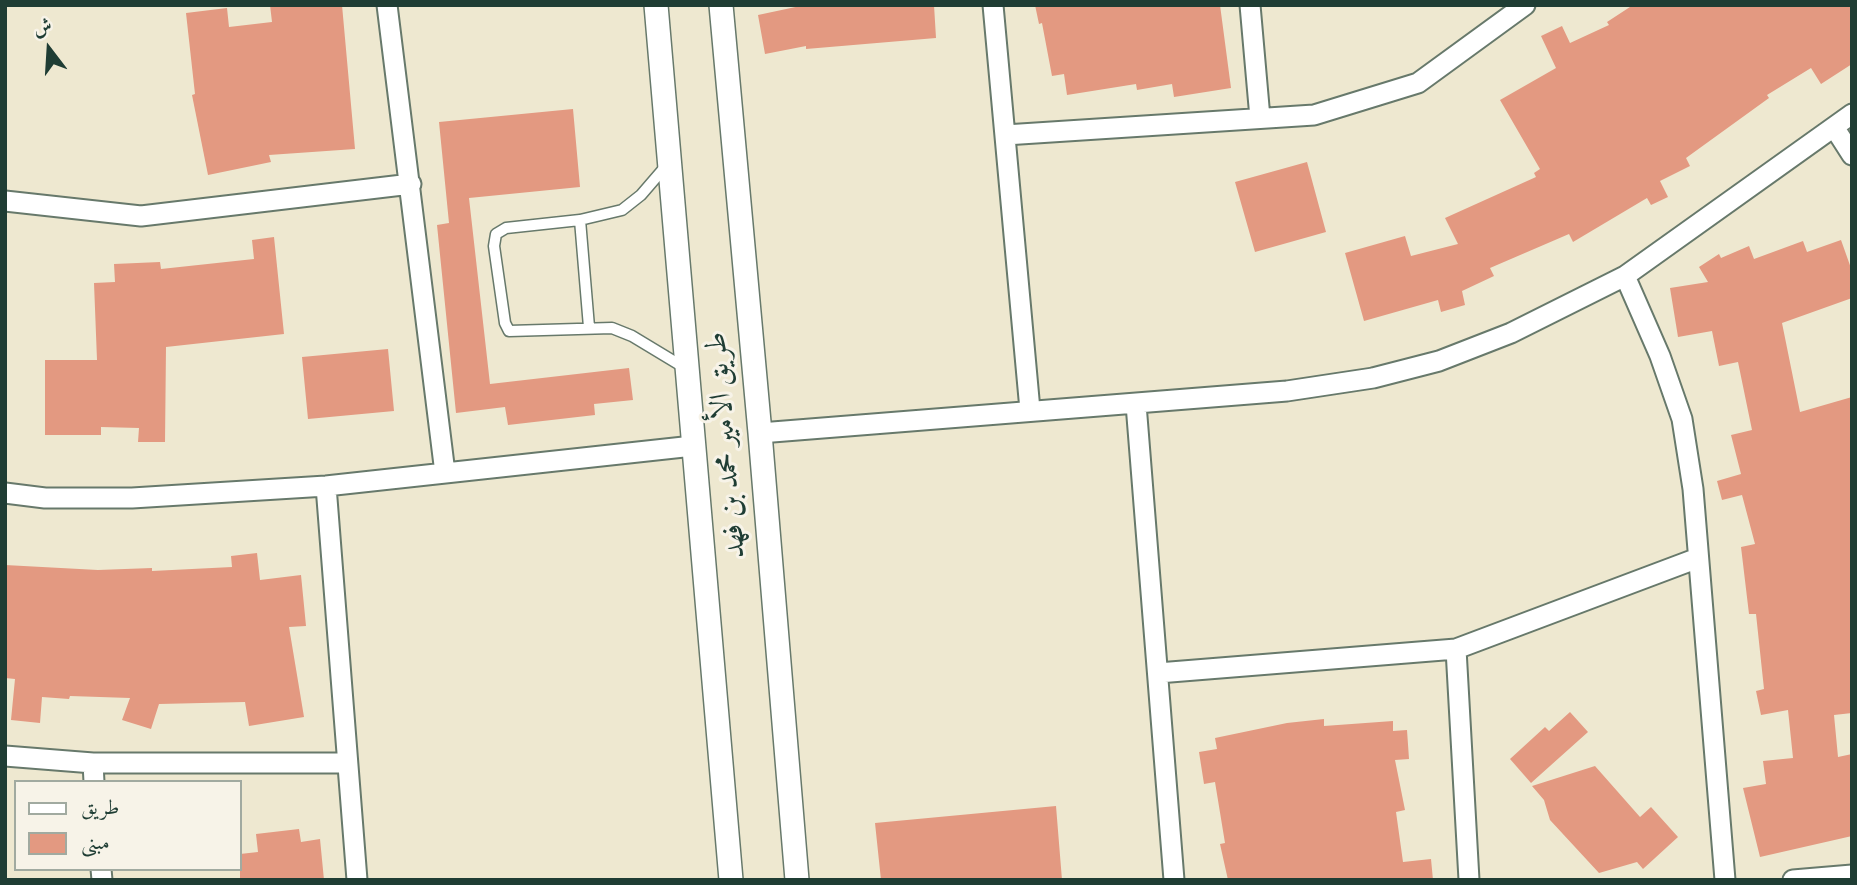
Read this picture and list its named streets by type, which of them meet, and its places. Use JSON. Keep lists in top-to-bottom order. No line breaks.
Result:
{"streets":{"street":["طريق الأمير محمد بن فهد"]},"legend":["طريق","مبنى"],"north":"top"}
